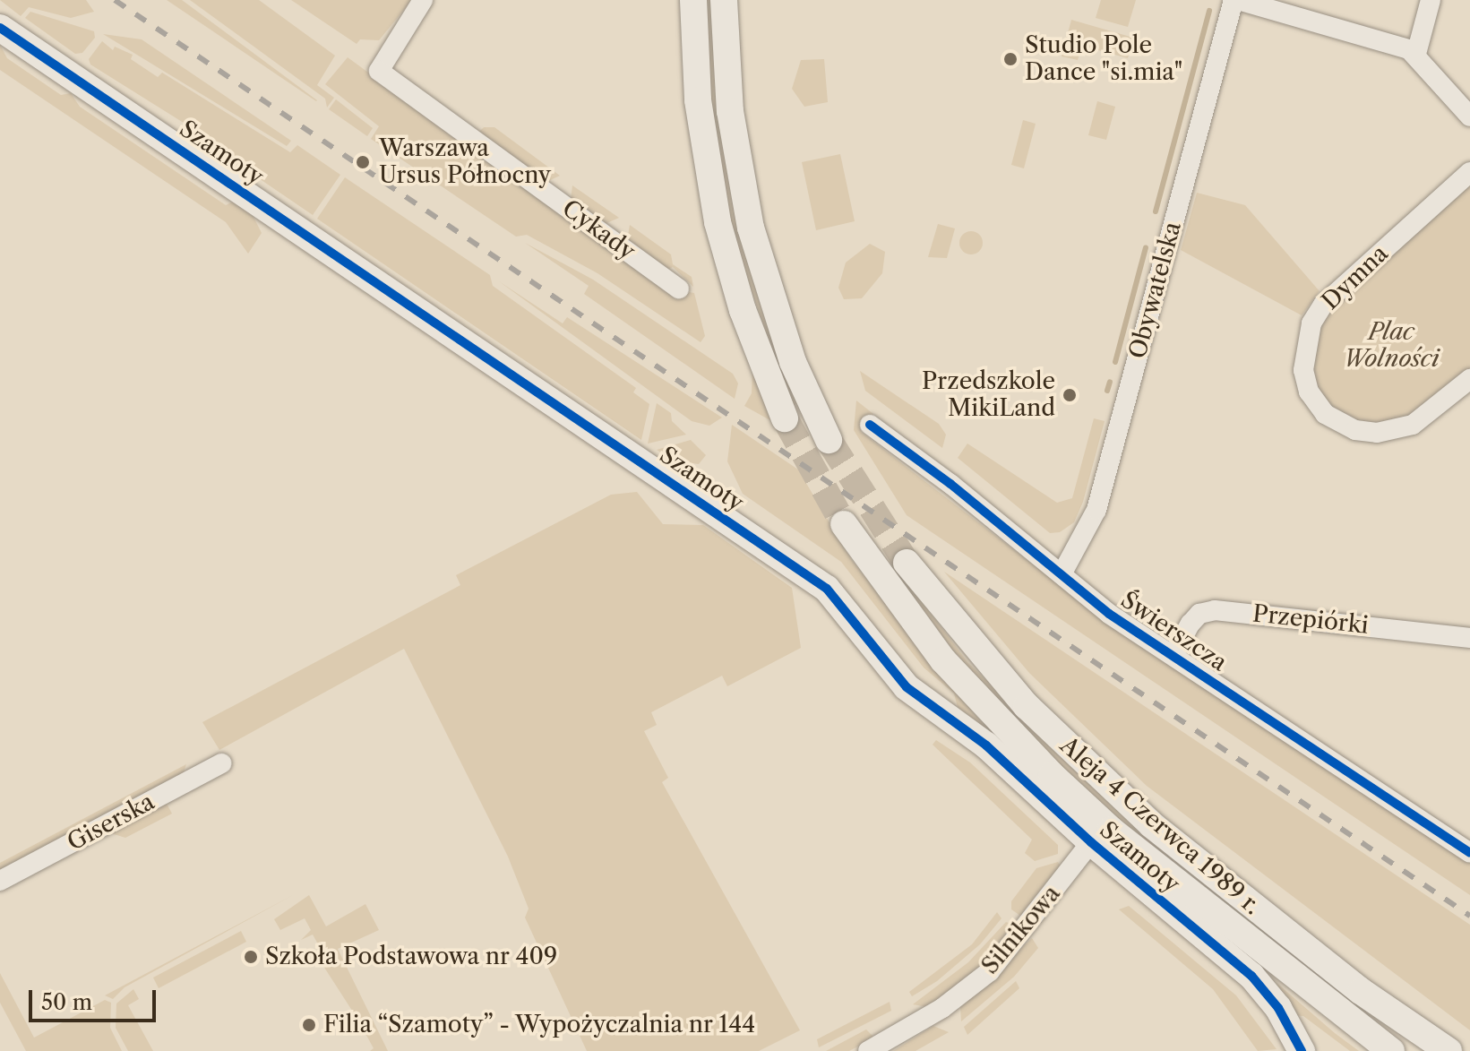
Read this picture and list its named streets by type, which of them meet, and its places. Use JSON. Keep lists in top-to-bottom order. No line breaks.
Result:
{"streets":{"main road":["Szamoty","Aleja 4 Czerwca 1989 r."],"street":["Cykady","Dymna","Obywatelska","Przepiórki","Świerszcza","Giserska","Silnikowa"]},"crossings":[["Szamoty","Silnikowa"],["Obywatelska","Świerszcza"],["Przepiórki","Świerszcza"]],"parks":["Plac Wolności"],"places":["Studio Pole Dance \"si.mia\"","Warszawa Ursus Północny","Przedszkole MikiLand","Szkoła Podstawowa nr 409","Filia “Szamoty” - Wypożyczalnia nr 144"],"scale_bar":"50 m"}
